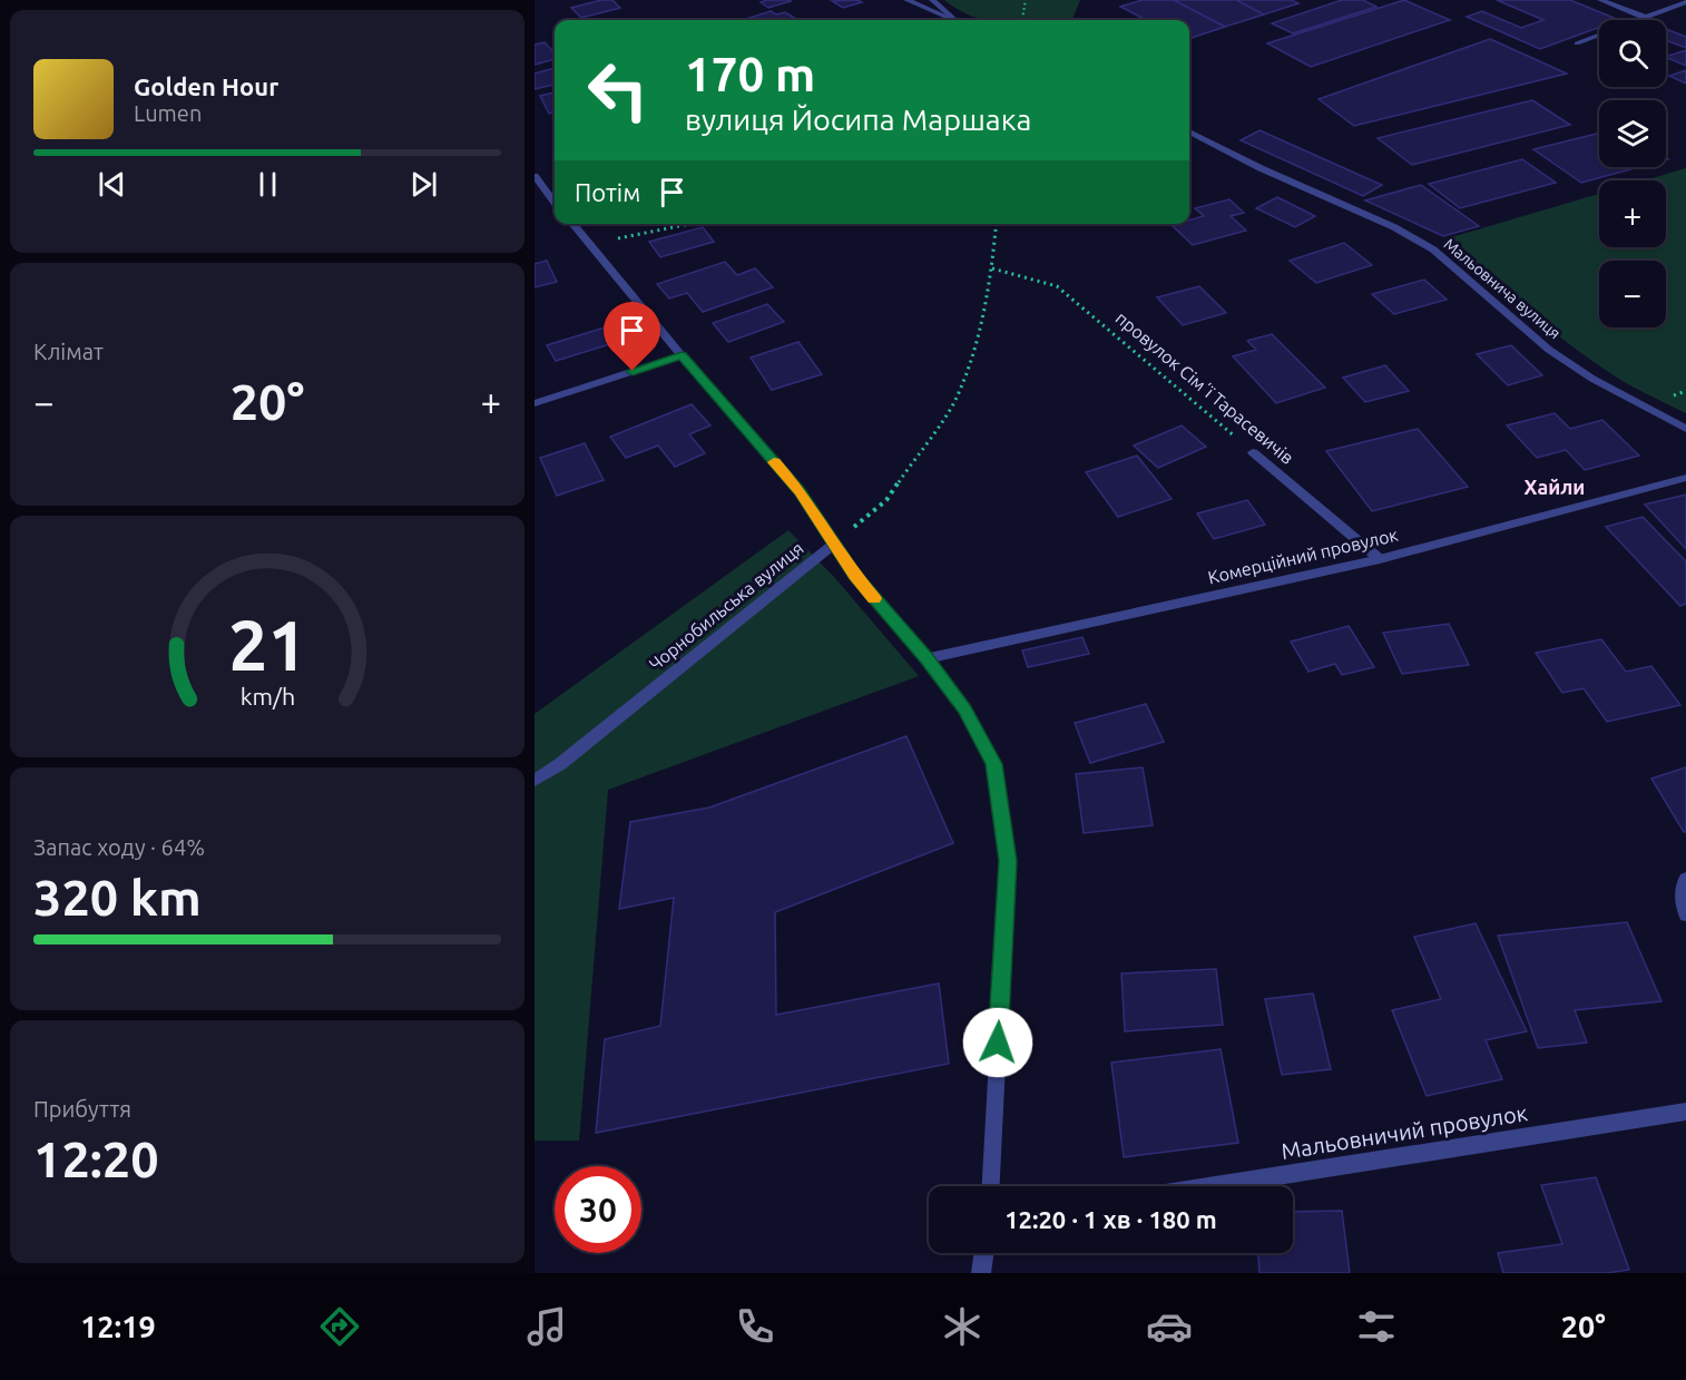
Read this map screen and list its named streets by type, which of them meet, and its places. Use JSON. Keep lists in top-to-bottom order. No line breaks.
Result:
{"streets":{"street":["Мальовнича вулиця","провулок Сімʼї Тарасевичів","Комерційний провулок","Чорнобильська вулиця","Мальовничий провулок"]},"crossings":[["провулок Сімʼї Тарасевичів","Комерційний провулок"]],"districts":["Хайли"],"page":{"map_buttons":["+","−"],"turn":["170 m","вулиця Йосипа Маршака"],"song":["Golden Hour","Lumen"],"then":"Потім","tile":["Клімат",["Запас ходу · 64%","320 km"],["Прибуття","12:20"]],"heat":["−","20°","+"],"limit":"30","trip":"12:20 · 1 хв · 180 m","tabs":["12:19","20°"],"gauge":["21","km/h"]}}
